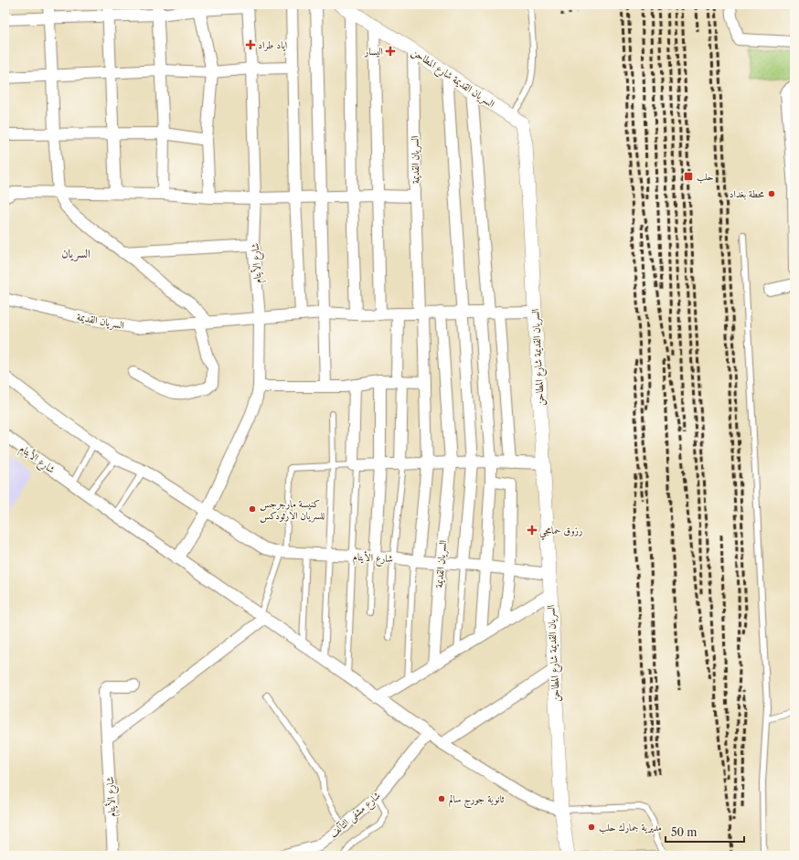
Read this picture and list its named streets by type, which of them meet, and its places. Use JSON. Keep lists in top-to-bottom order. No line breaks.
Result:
{"streets":{"street":["السريان القديمة شارع المطاحن","السريان القديمة","شارع الأيتام","شارع مشفى التآلف"]},"crossings":[["السريان القديمة شارع المطاحن","السريان القديمة"],["السريان القديمة شارع المطاحن","شارع الأيتام"],["السريان القديمة","شارع الأيتام"],["شارع الأيتام","شارع مشفى التآلف"]],"districts":["السريان"],"places":{"health":["اياد طراد","اليسار","رزوق حمامجي"],"transit":["حلب"],"other":["محطة بغداد","كنيسة مارجرجس للسريان الارثودكس","ثانوية جورج سالم","مديرية جمارك حلب"]},"scale_bar":"50 m"}
